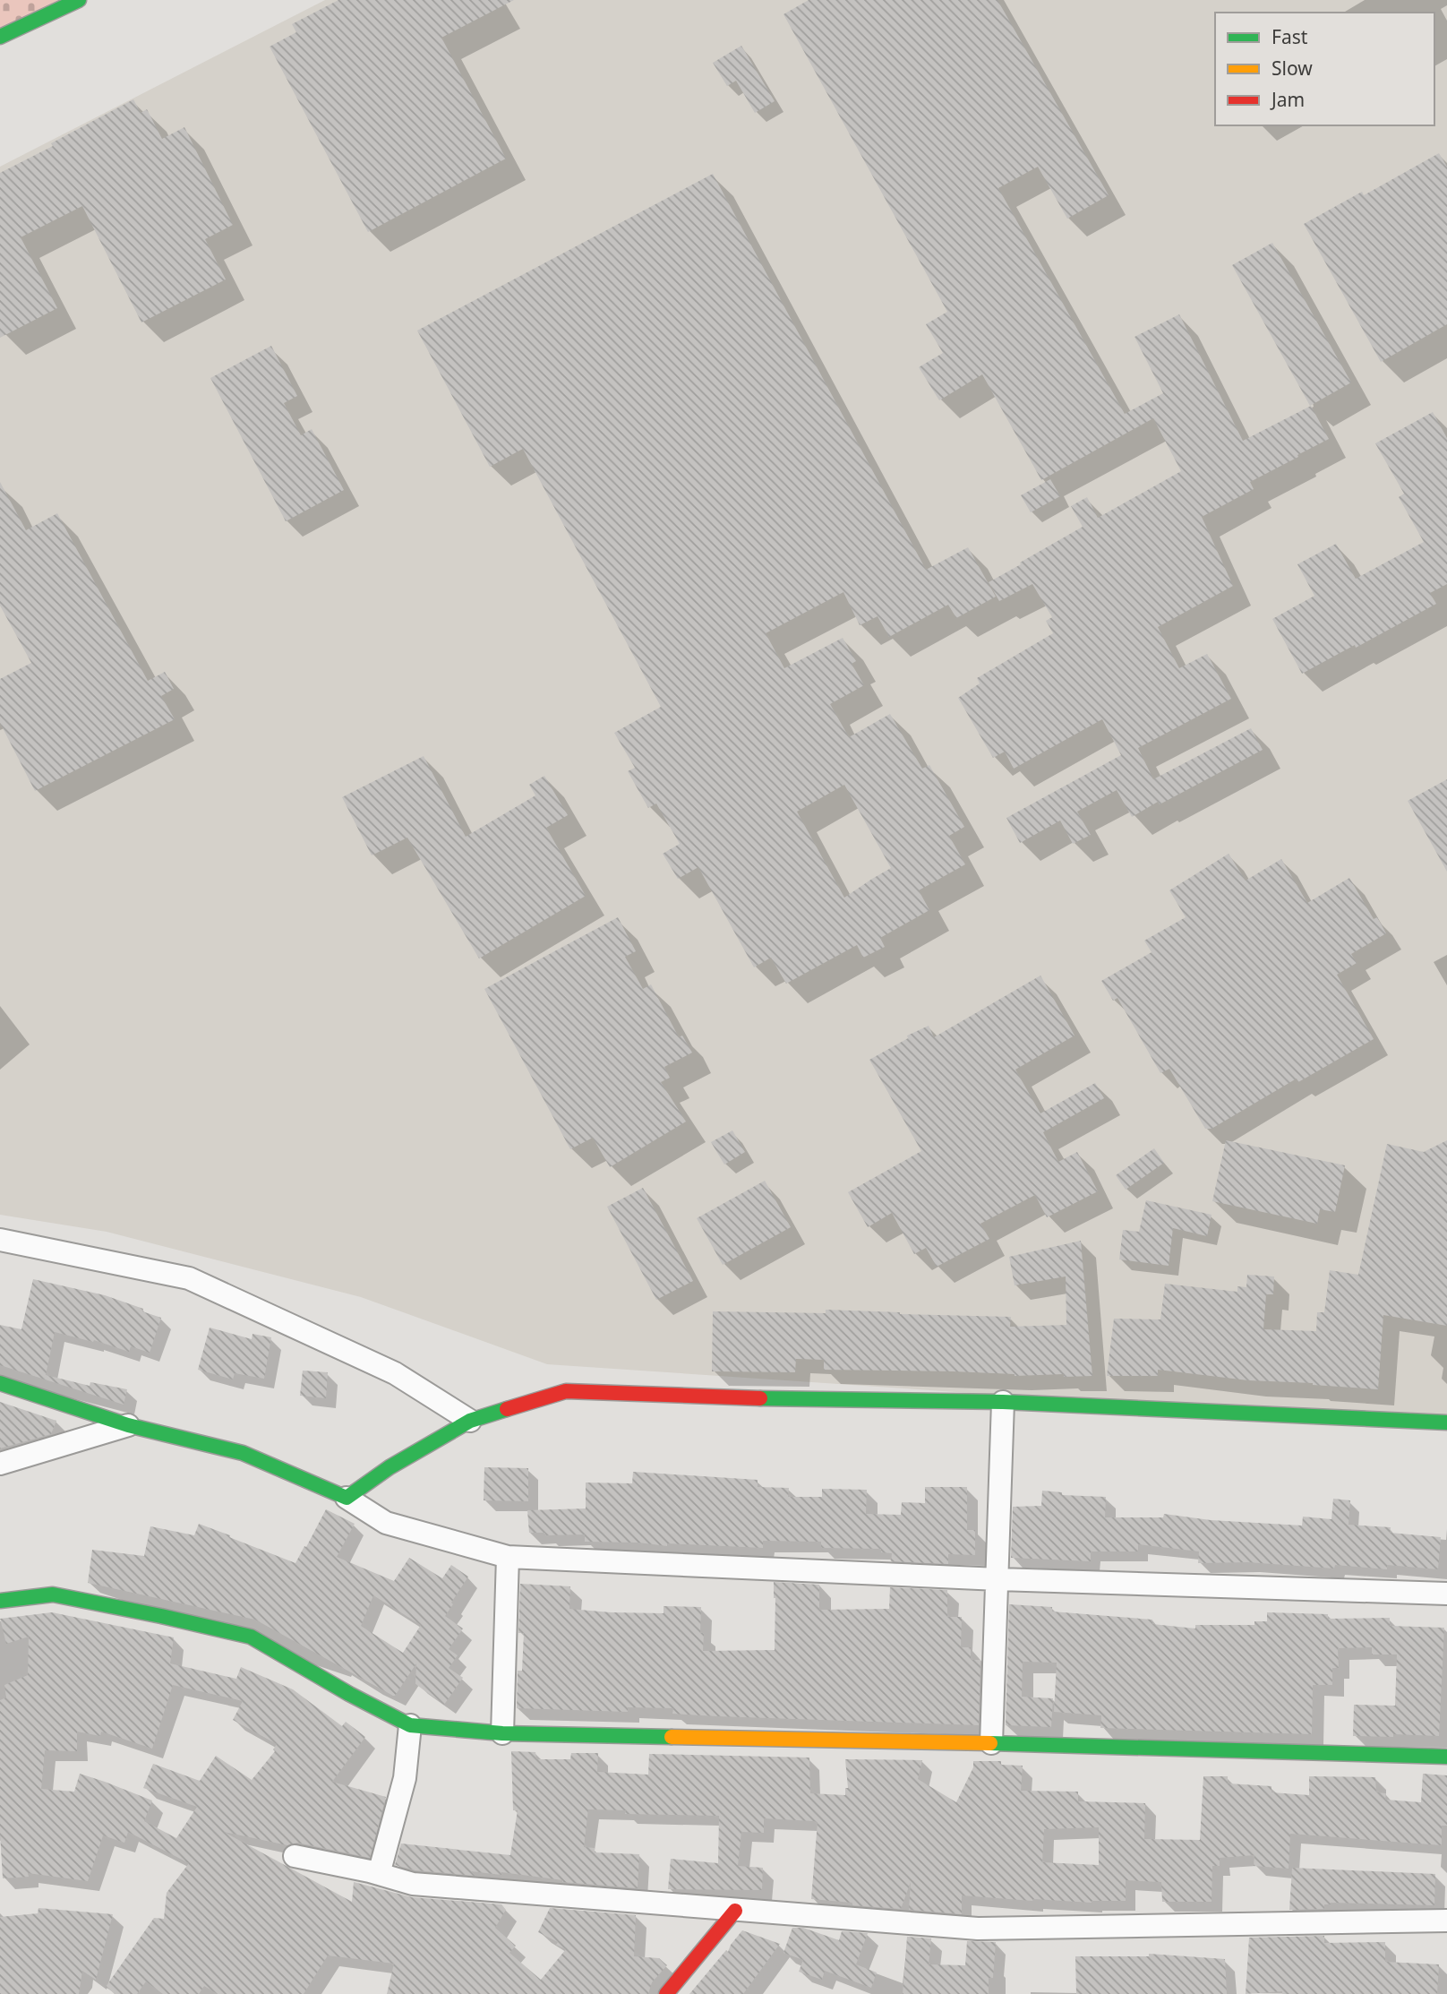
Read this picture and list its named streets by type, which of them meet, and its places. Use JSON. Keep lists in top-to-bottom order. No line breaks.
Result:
{"legend":["Fast","Slow","Jam"]}
